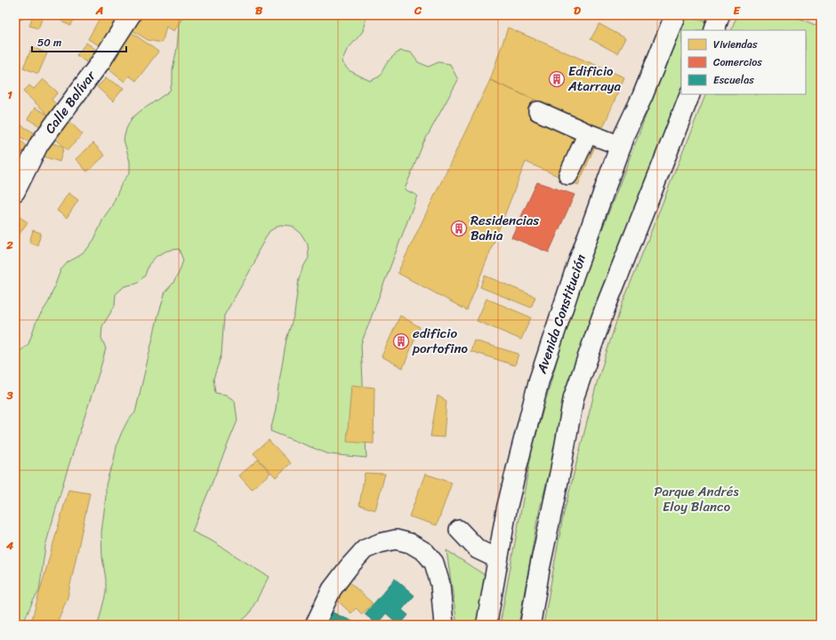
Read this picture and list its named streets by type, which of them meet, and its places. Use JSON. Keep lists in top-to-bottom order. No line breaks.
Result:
{"streets":{"main road":["Avenida Constitución"],"street":["Calle Bolívar"]},"parks":["Parque Andrés Eloy Blanco"],"places":{"building":["Edificio Atarraya","Residencias Bahia","edificio portofino"]},"legend":["Viviendas","Comercios","Escuelas"],"scale_bar":"50 m","grid":{"columns":["A","B","C","D","E"],"rows":["1","2","3","4"]}}
